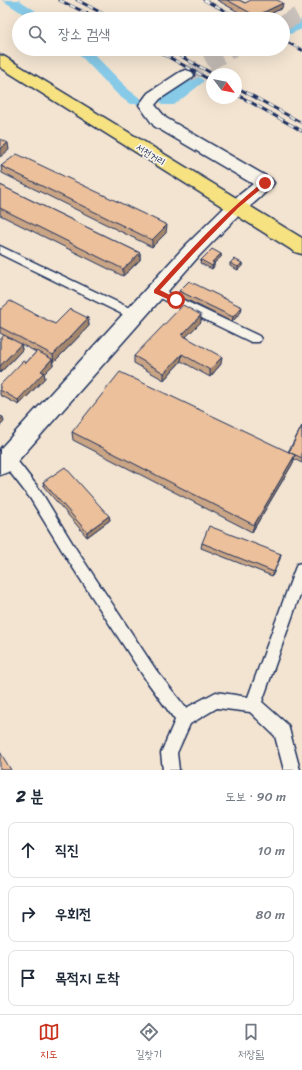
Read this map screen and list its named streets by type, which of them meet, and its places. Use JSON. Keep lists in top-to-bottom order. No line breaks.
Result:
{"streets":{"main road":["서천거리"]},"north":"bottom right","page":{"search":"장소 검색","heading":["2 분","도보 · 90 m"],"list":[["직진","10 m"],["우회전","80 m"],"목적지 도착"],"nav":["지도","길찾기","저장됨"]}}
